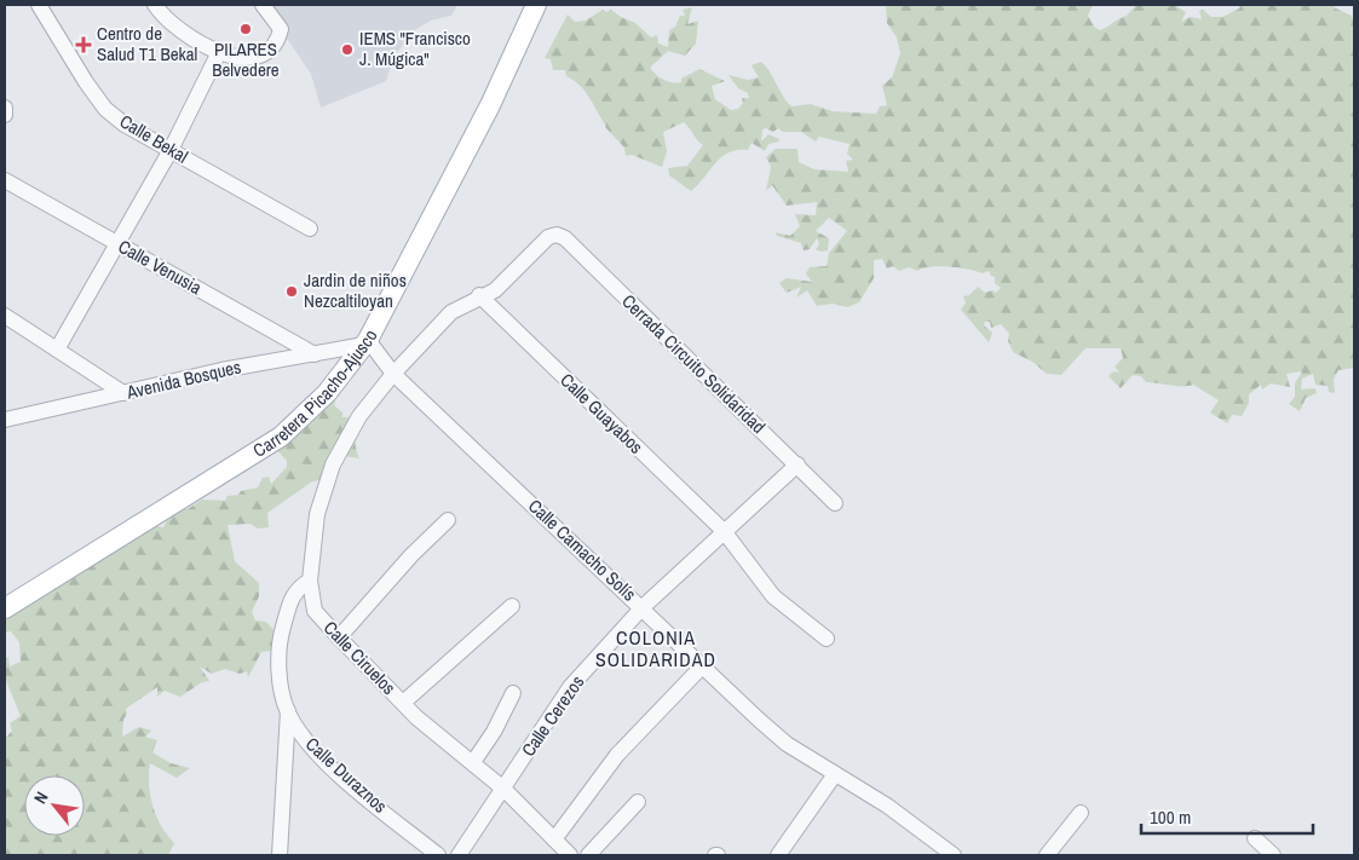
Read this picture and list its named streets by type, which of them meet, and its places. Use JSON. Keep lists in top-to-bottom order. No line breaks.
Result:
{"streets":{"main road":["Carretera Picacho-Ajusco"],"street":["Calle Bekal","Calle Venusia","Cerrada Circuito Solidaridad","Avenida Bosques","Calle Guayabos","Calle Camacho Solís","Calle Ciruelos","Calle Cerezos","Calle Duraznos"]},"crossings":[["Calle Venusia","Avenida Bosques"],["Cerrada Circuito Solidaridad","Calle Ciruelos"],["Cerrada Circuito Solidaridad","Calle Cerezos"],["Avenida Bosques","Carretera Picacho-Ajusco"],["Avenida Bosques","Calle Camacho Solís"],["Carretera Picacho-Ajusco","Calle Camacho Solís"],["Calle Guayabos","Calle Ciruelos"],["Calle Guayabos","Calle Cerezos"],["Calle Camacho Solís","Calle Ciruelos"],["Calle Camacho Solís","Calle Cerezos"],["Calle Ciruelos","Calle Cerezos"],["Calle Ciruelos","Calle Duraznos"]],"districts":["COLONIA SOLIDARIDAD"],"places":{"other":["PILARES Belvedere","IEMS \"Francisco J. Múgica\"","Jardin de niños Nezcaltiloyan"],"health":["Centro de Salud T1 Bekal"]},"scale_bar":"100 m","north":"top left"}
